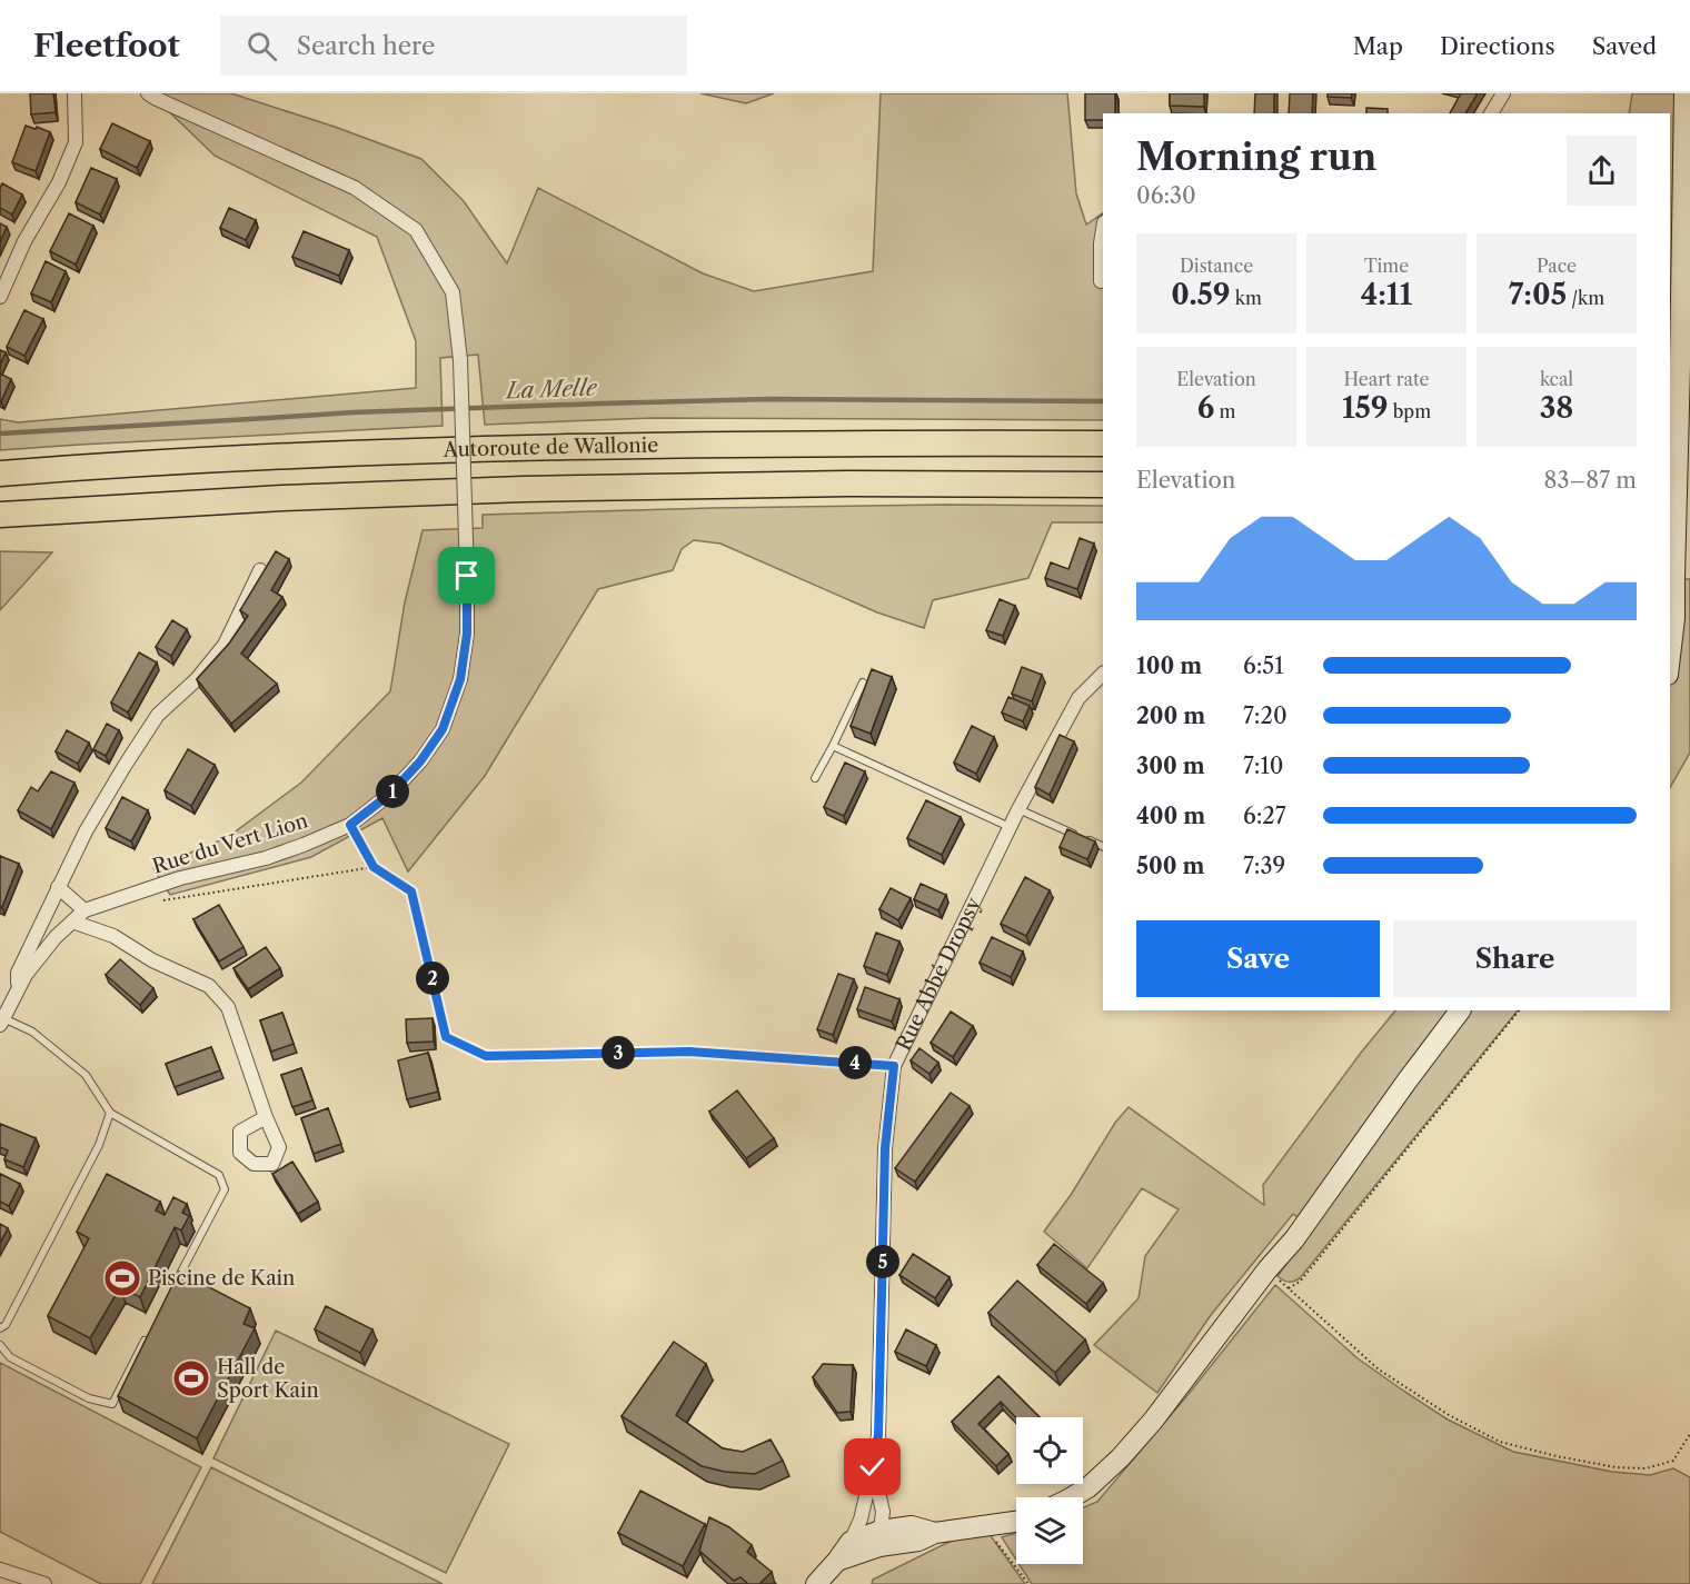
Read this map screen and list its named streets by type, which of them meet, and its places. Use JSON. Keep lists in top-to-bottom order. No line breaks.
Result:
{"streets":{"highway":["Autoroute de Wallonie"],"street":["Rue du Vert Lion","Rue Abbé Dropsy"]},"water":["La Melle"],"places":{"sports":["Piscine de Kain","Hall de Sport Kain"]},"page":{"header":"Fleetfoot","search":"Search here","nav":["Map","Directions","Saved"],"heading":["Morning run","06:30"],"stats":[["Distance","0.59 km"],["Time","4:11"],["Pace","7:05 /km"],["Elevation","6 m"],["Heart rate","159 bpm"],["kcal","38"]],"chart":["Elevation","83–87 m"],"list":[{"name":"100 m","note":"6:51"},{"name":"200 m","note":"7:20"},{"name":"300 m","note":"7:10"},{"name":"400 m","note":"6:27"},{"name":"500 m","note":"7:39"}],"pins":["1","2","3","4","5"],"buttons":["Save","Share"]}}
